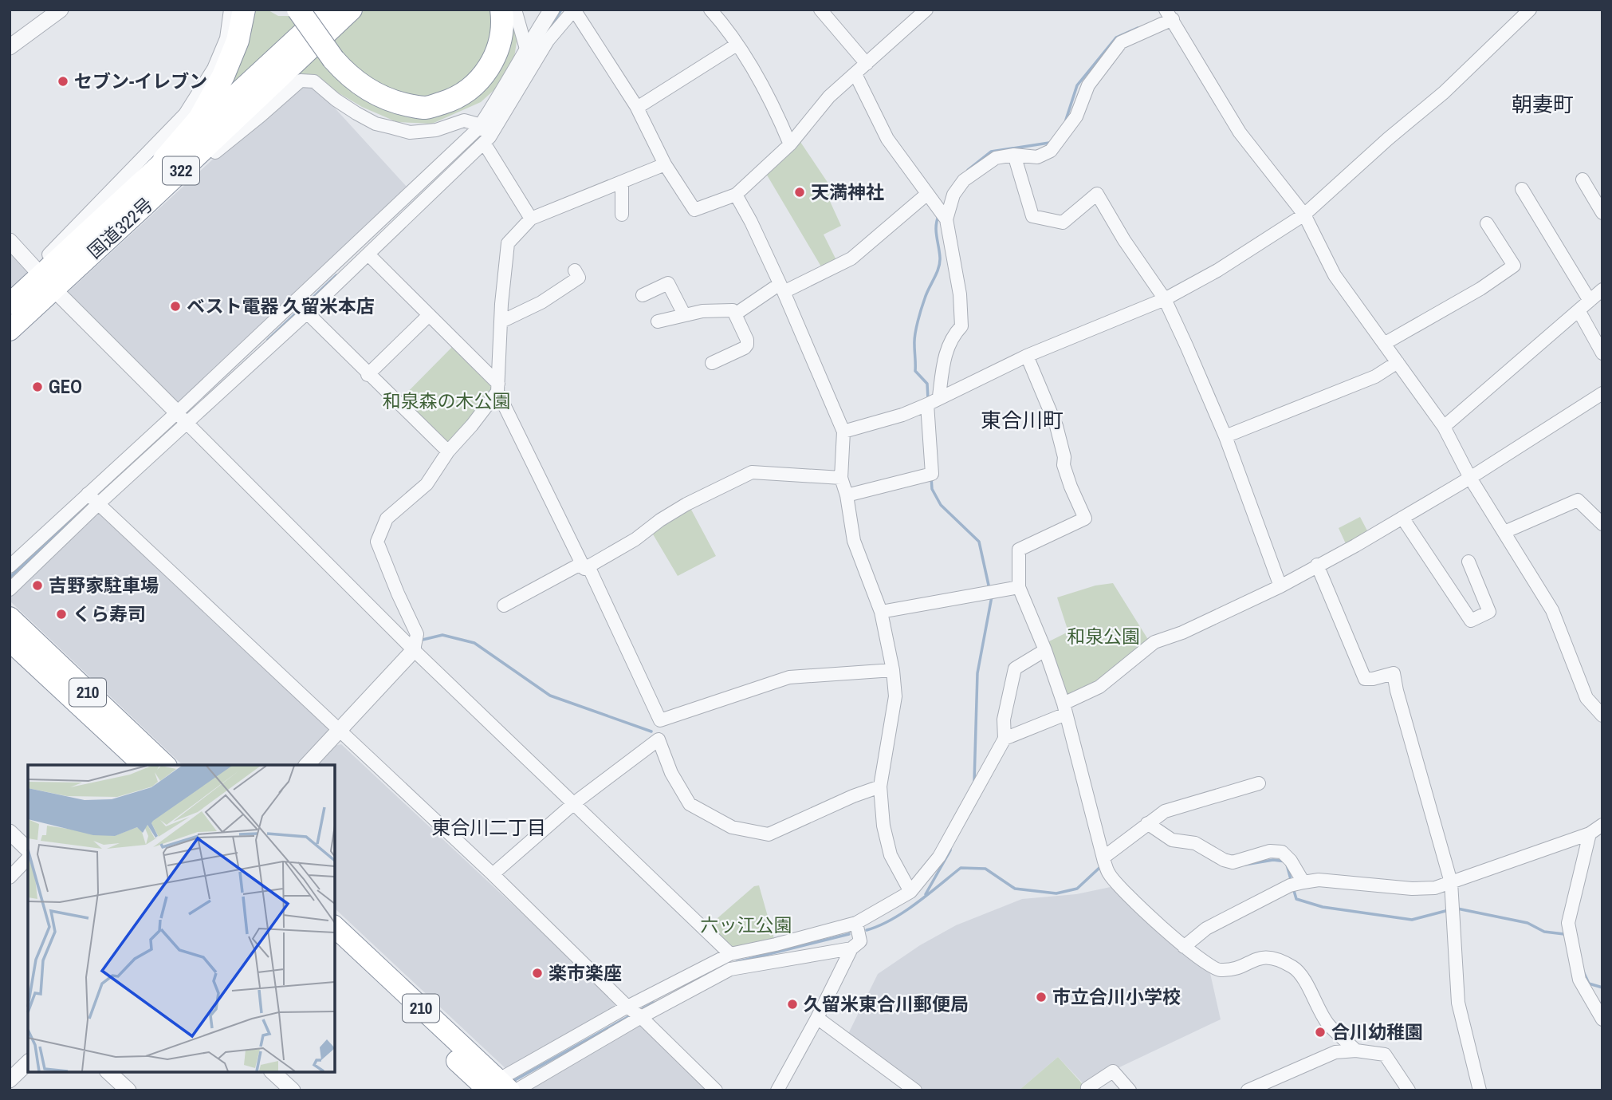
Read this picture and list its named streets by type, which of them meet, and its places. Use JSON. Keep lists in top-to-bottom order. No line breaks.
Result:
{"streets":{"highway":["322","国道322号","210"]},"districts":["朝妻町","東合川町","東合川二丁目"],"parks":["和泉森の木公園","和泉公園","六ッ江公園"],"places":["セブン-イレブン","天満神社","ベスト電器 久留米本店","GEO","吉野家駐車場","くら寿司","楽市楽座","市立合川小学校","久留米東合川郵便局","合川幼稚園"]}
